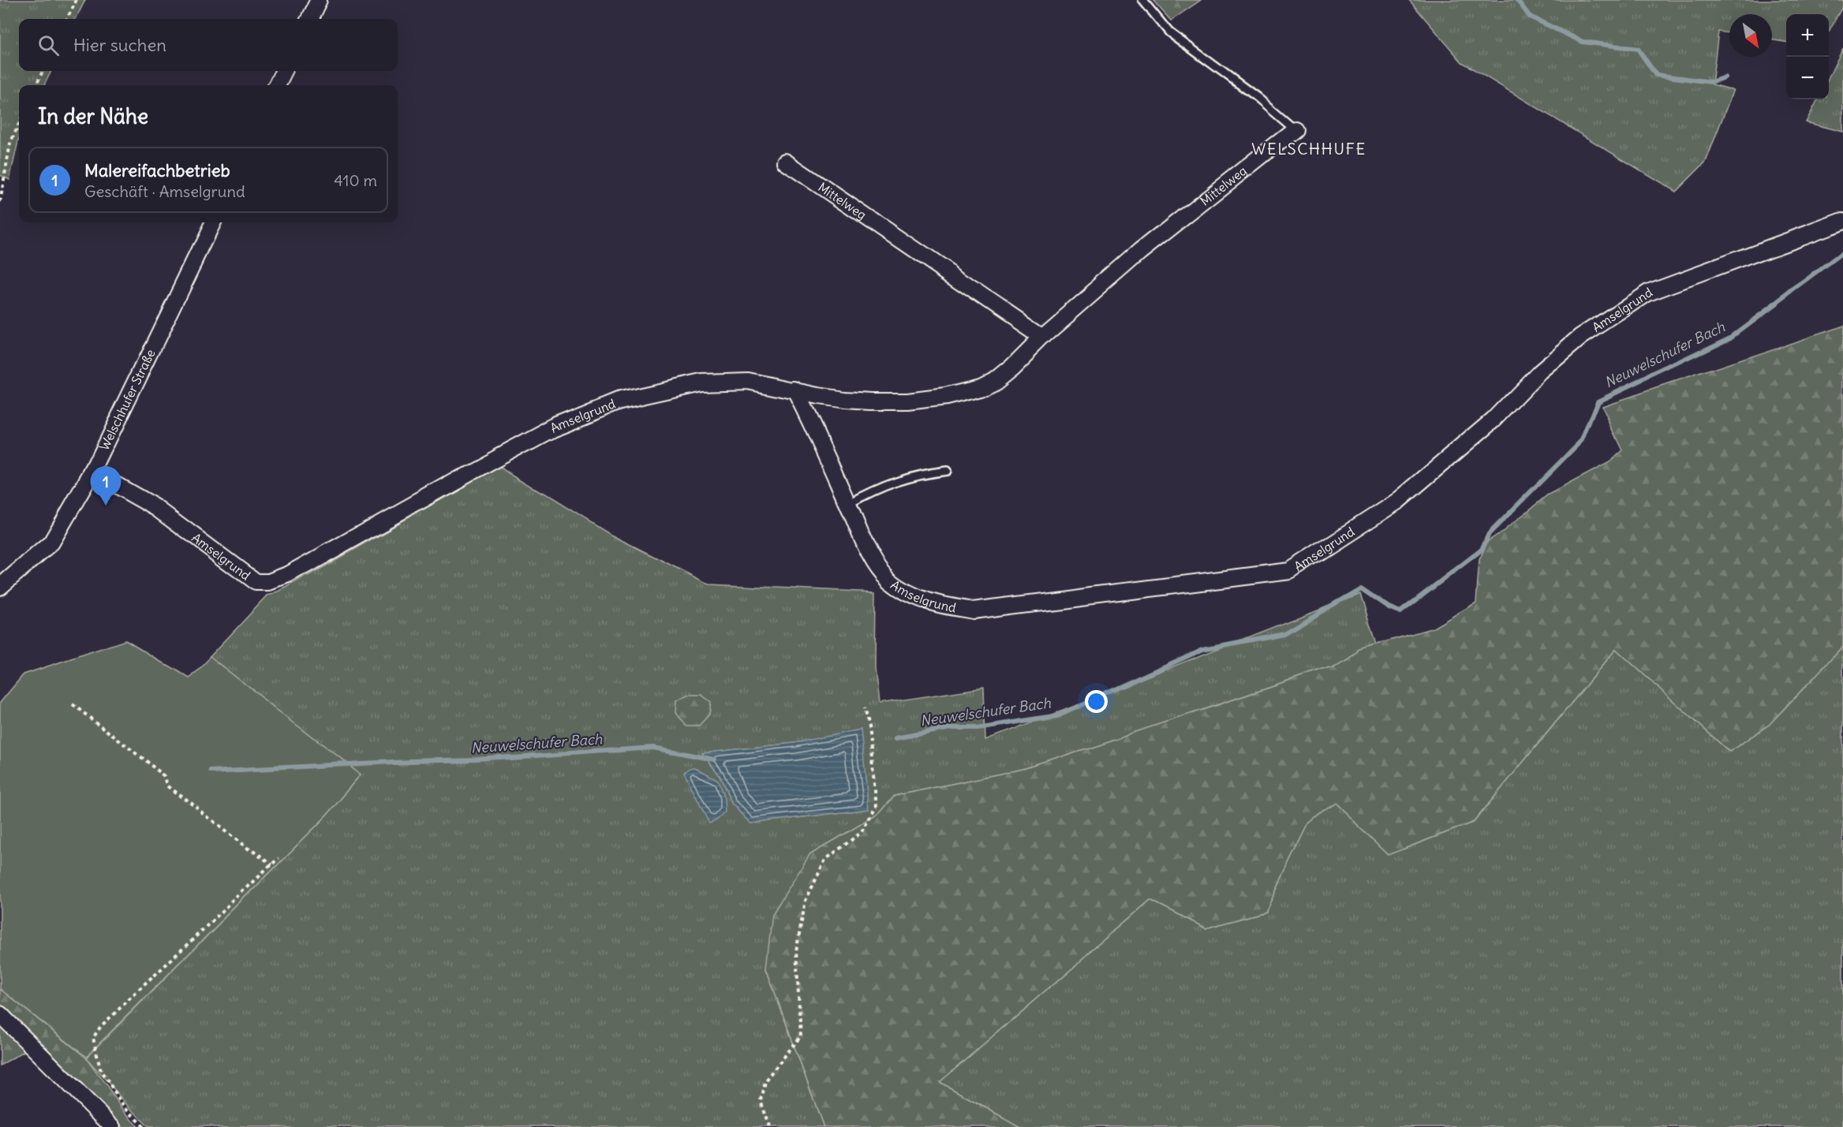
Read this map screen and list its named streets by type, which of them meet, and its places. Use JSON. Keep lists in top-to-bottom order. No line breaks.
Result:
{"streets":{"street":["Mittelweg","Amselgrund","Welschhufer Straße"]},"crossings":[["Mittelweg","Amselgrund"],["Amselgrund","Welschhufer Straße"]],"districts":["WELSCHHUFE"],"water":["Neuwelschufer Bach"],"north":"bottom right","page":{"map_buttons":["+","−"],"search":"Hier suchen","heading":"In der Nähe","list":[{"mark":"1","name":"Malereifachbetrieb","note":"Geschäft · Amselgrund","value":"410 m"}],"pins":"1"}}
